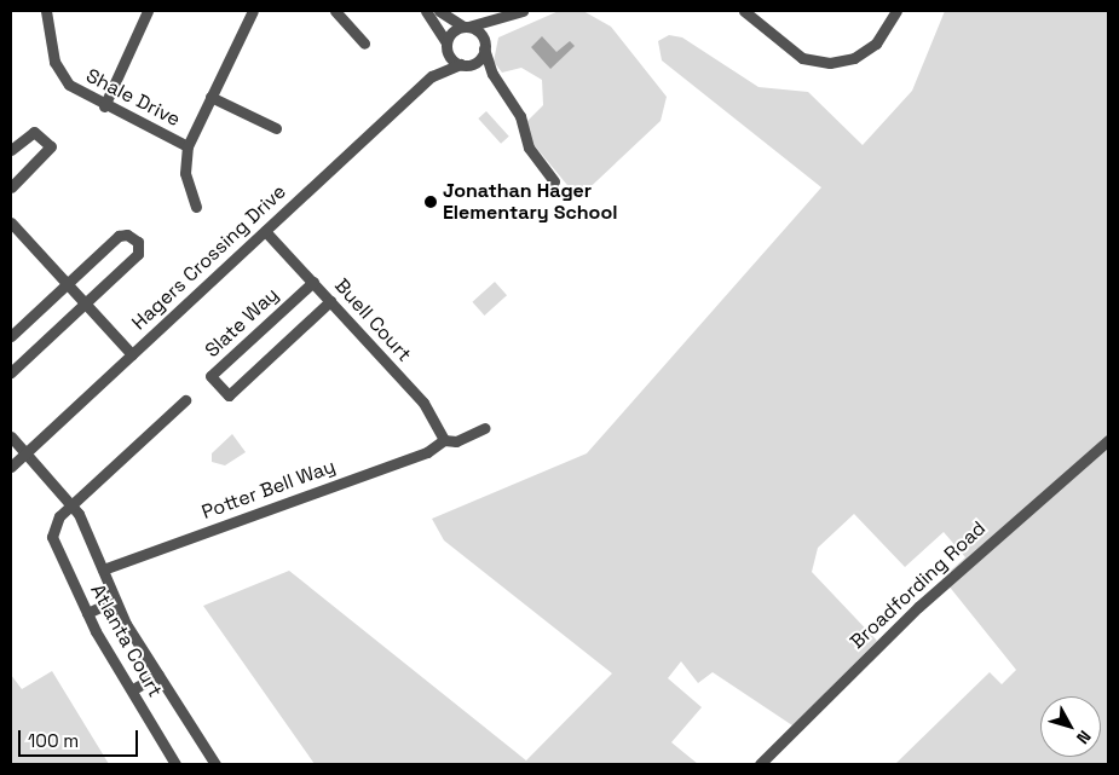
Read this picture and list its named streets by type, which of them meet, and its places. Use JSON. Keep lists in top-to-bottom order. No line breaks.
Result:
{"streets":{"street":["Shale Drive","Hagers Crossing Drive","Buell Court","Slate Way","Potter Bell Way","Broadfording Road","Atlanta Court"]},"crossings":[["Hagers Crossing Drive","Buell Court"],["Hagers Crossing Drive","Atlanta Court"],["Buell Court","Slate Way"],["Buell Court","Potter Bell Way"],["Potter Bell Way","Atlanta Court"]],"places":["Jonathan Hager Elementary School"],"scale_bar":"100 m","north":"bottom right"}
